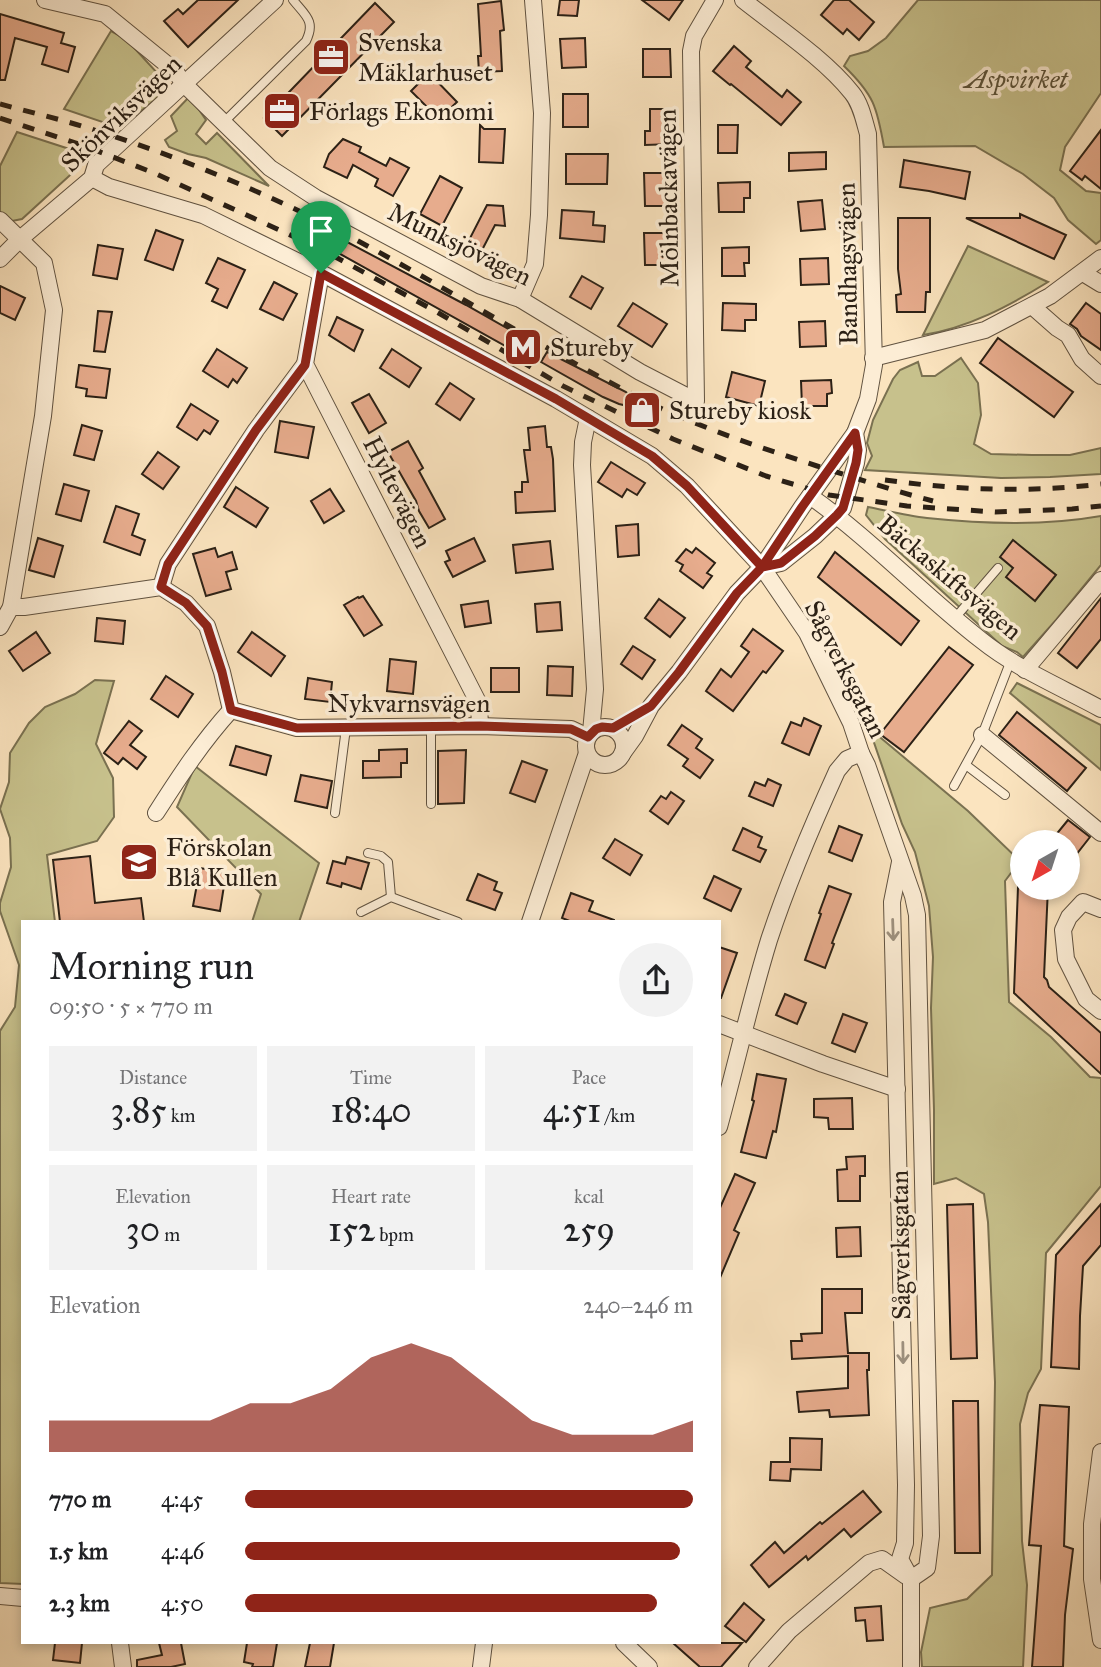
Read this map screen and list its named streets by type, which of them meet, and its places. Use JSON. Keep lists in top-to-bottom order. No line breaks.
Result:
{"streets":{"street":["Skönviksvägen","Mölnbackavägen","Munksjövägen","Bandhagsvägen","Hyltevägen","Bäckaskiftsvägen","Sågverksgatan","Nykvarnsvägen"]},"crossings":[["Skönviksvägen","Munksjövägen"],["Skönviksvägen","Sågverksgatan"],["Mölnbackavägen","Munksjövägen"],["Bandhagsvägen","Bäckaskiftsvägen"],["Bandhagsvägen","Sågverksgatan"],["Bandhagsvägen","Nykvarnsvägen"],["Hyltevägen","Nykvarnsvägen"]],"parks":["Aspvirket"],"places":{"office":["Svenska Mäklarhuset","Förlags Ekonomi"],"metro station":["Stureby"],"shop":["Stureby kiosk"],"school or university":["Förskolan Blå Kullen"]},"north":"bottom left","page":{"heading":["Morning run","09:50 · 5 × 770 m"],"stats":[["Distance","3.85 km"],["Time","18:40"],["Pace","4:51 /km"],["Elevation","30 m"],["Heart rate","152 bpm"],["kcal","259"]],"chart":["Elevation","240–246 m"],"list":[{"name":"770 m","note":"4:45"},{"name":"1.5 km","note":"4:46"},{"name":"2.3 km","note":"4:50"}]}}
